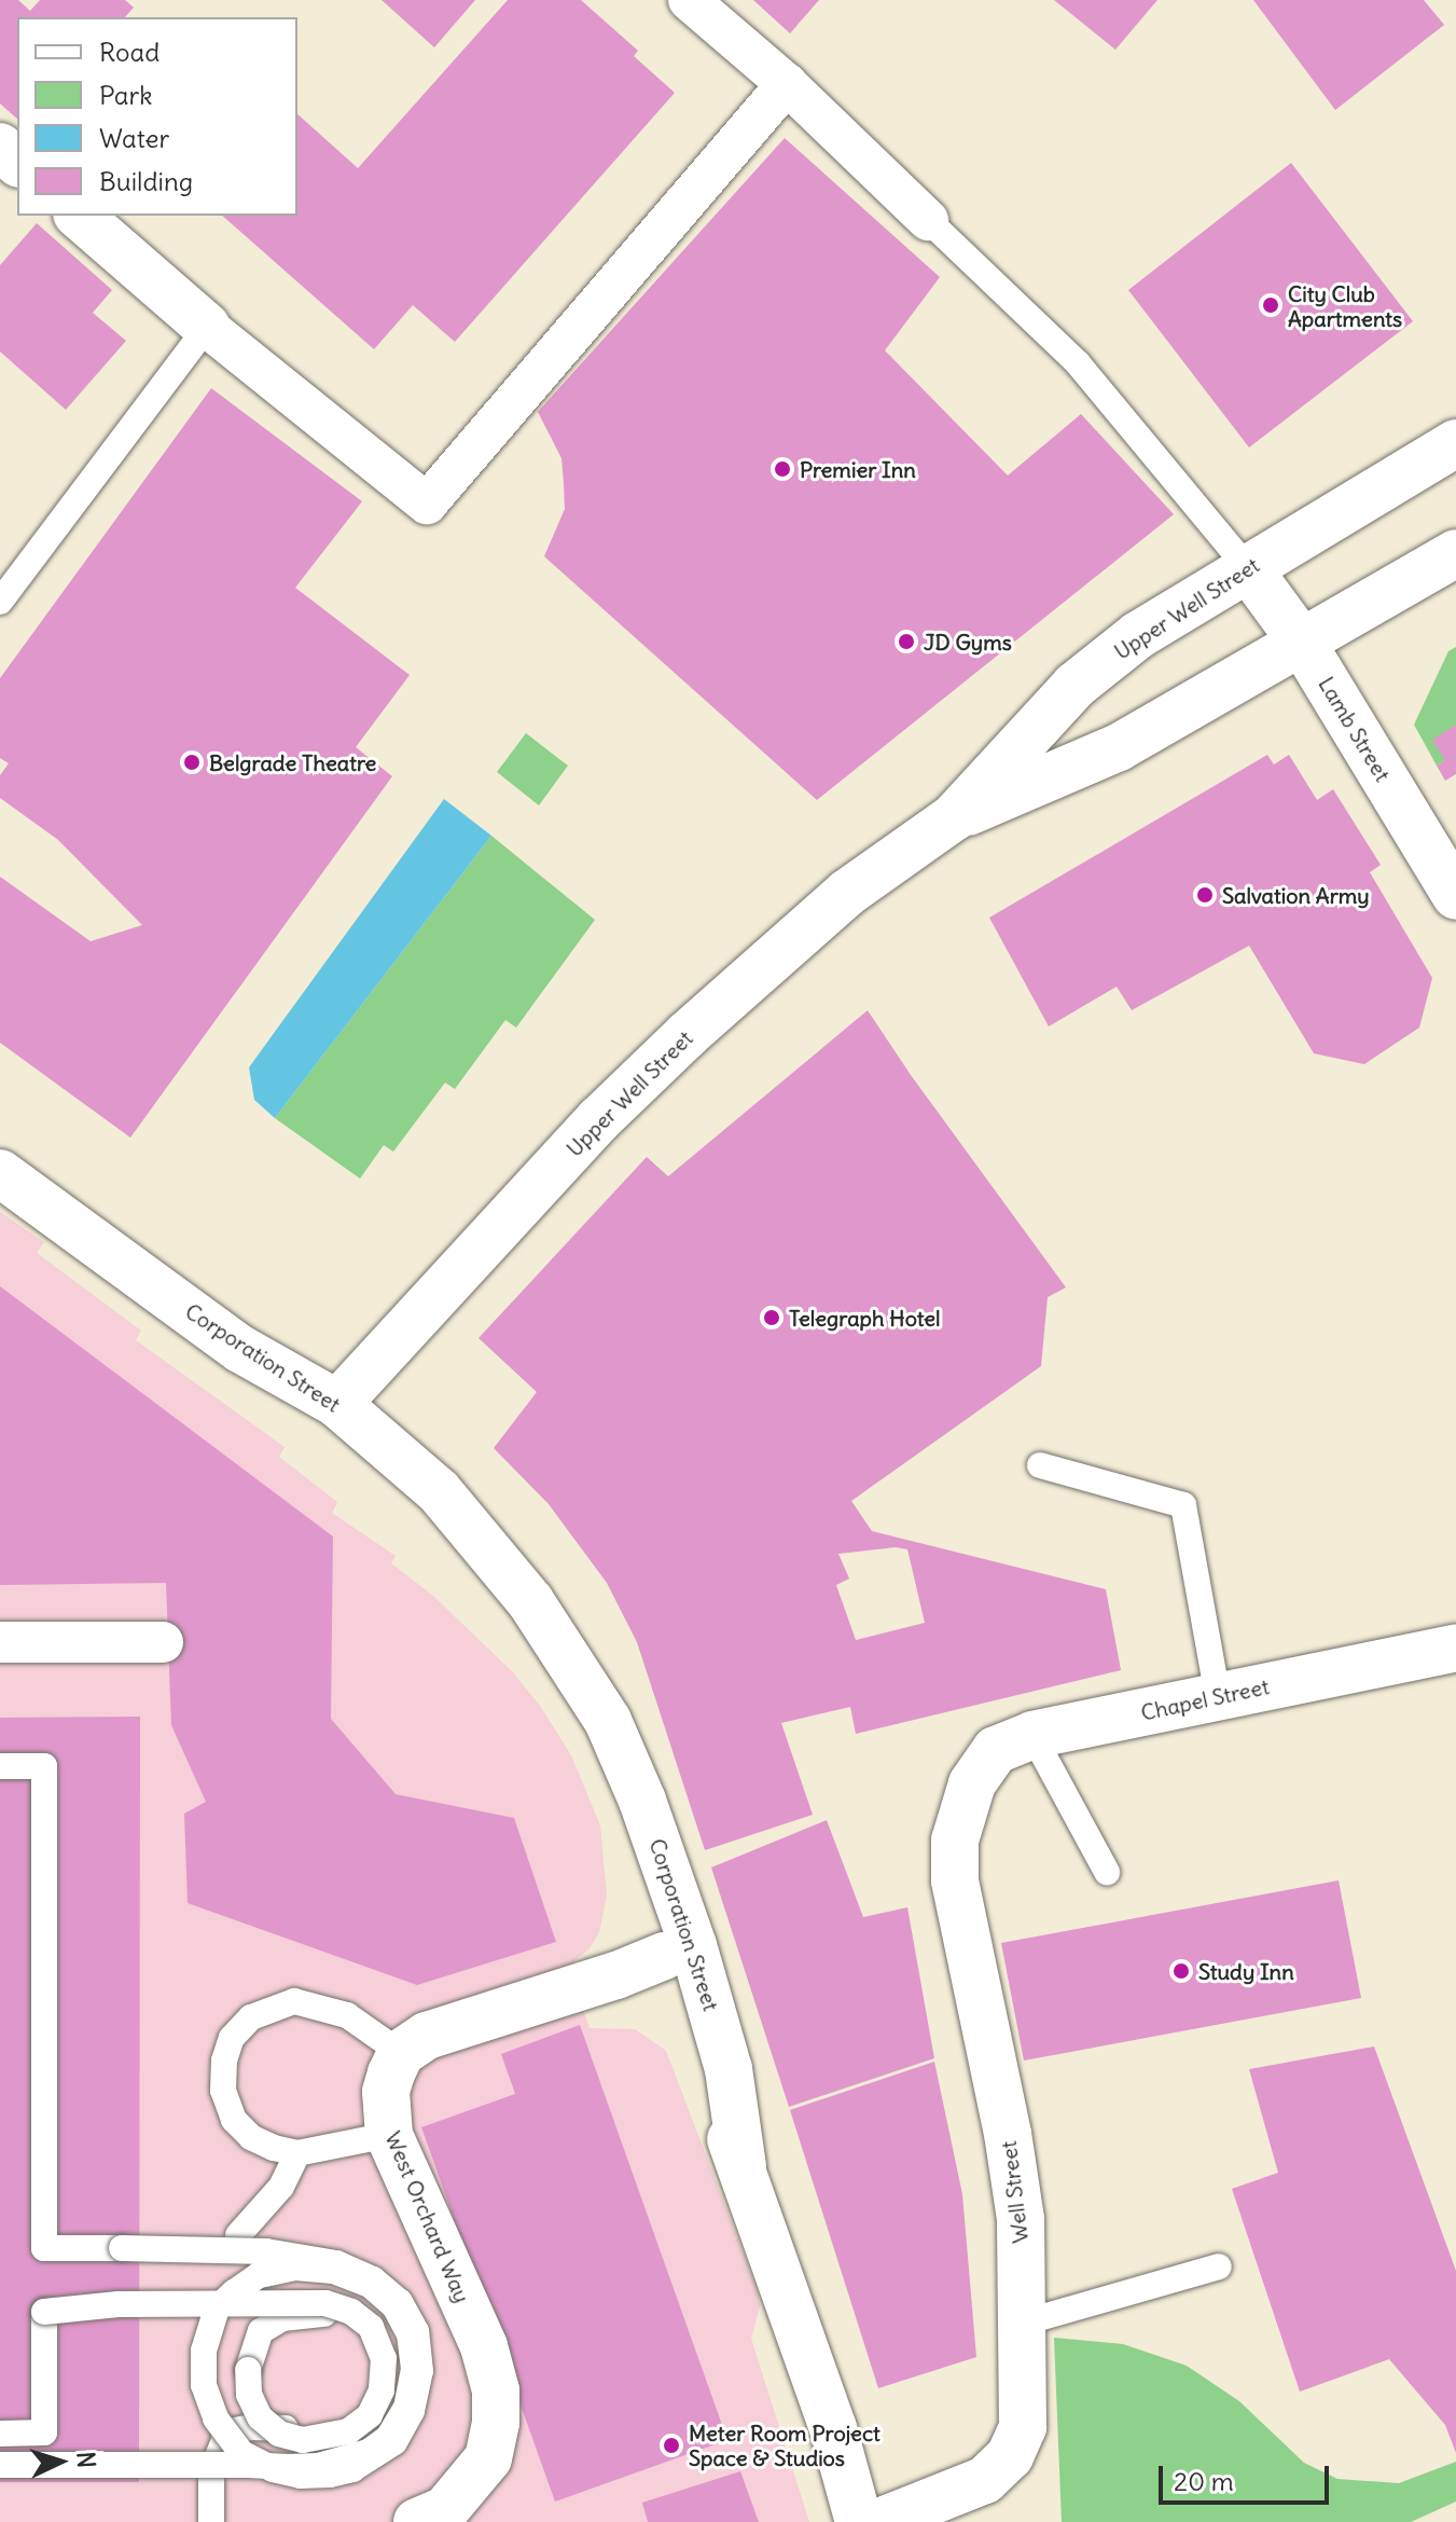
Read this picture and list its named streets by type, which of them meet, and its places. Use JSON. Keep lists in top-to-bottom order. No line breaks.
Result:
{"streets":{"street":["Upper Well Street","Lamb Street","Corporation Street","Chapel Street","Well Street","West Orchard Way"]},"crossings":[["Upper Well Street","Lamb Street"],["Upper Well Street","Corporation Street"],["Chapel Street","Well Street"]],"places":["City Club Apartments","Premier Inn","JD Gyms","Belgrade Theatre","Salvation Army","Telegraph Hotel","Study Inn","Meter Room Project Space & Studios"],"legend":["Road","Park","Water","Building"],"scale_bar":"20 m","north":"right"}
